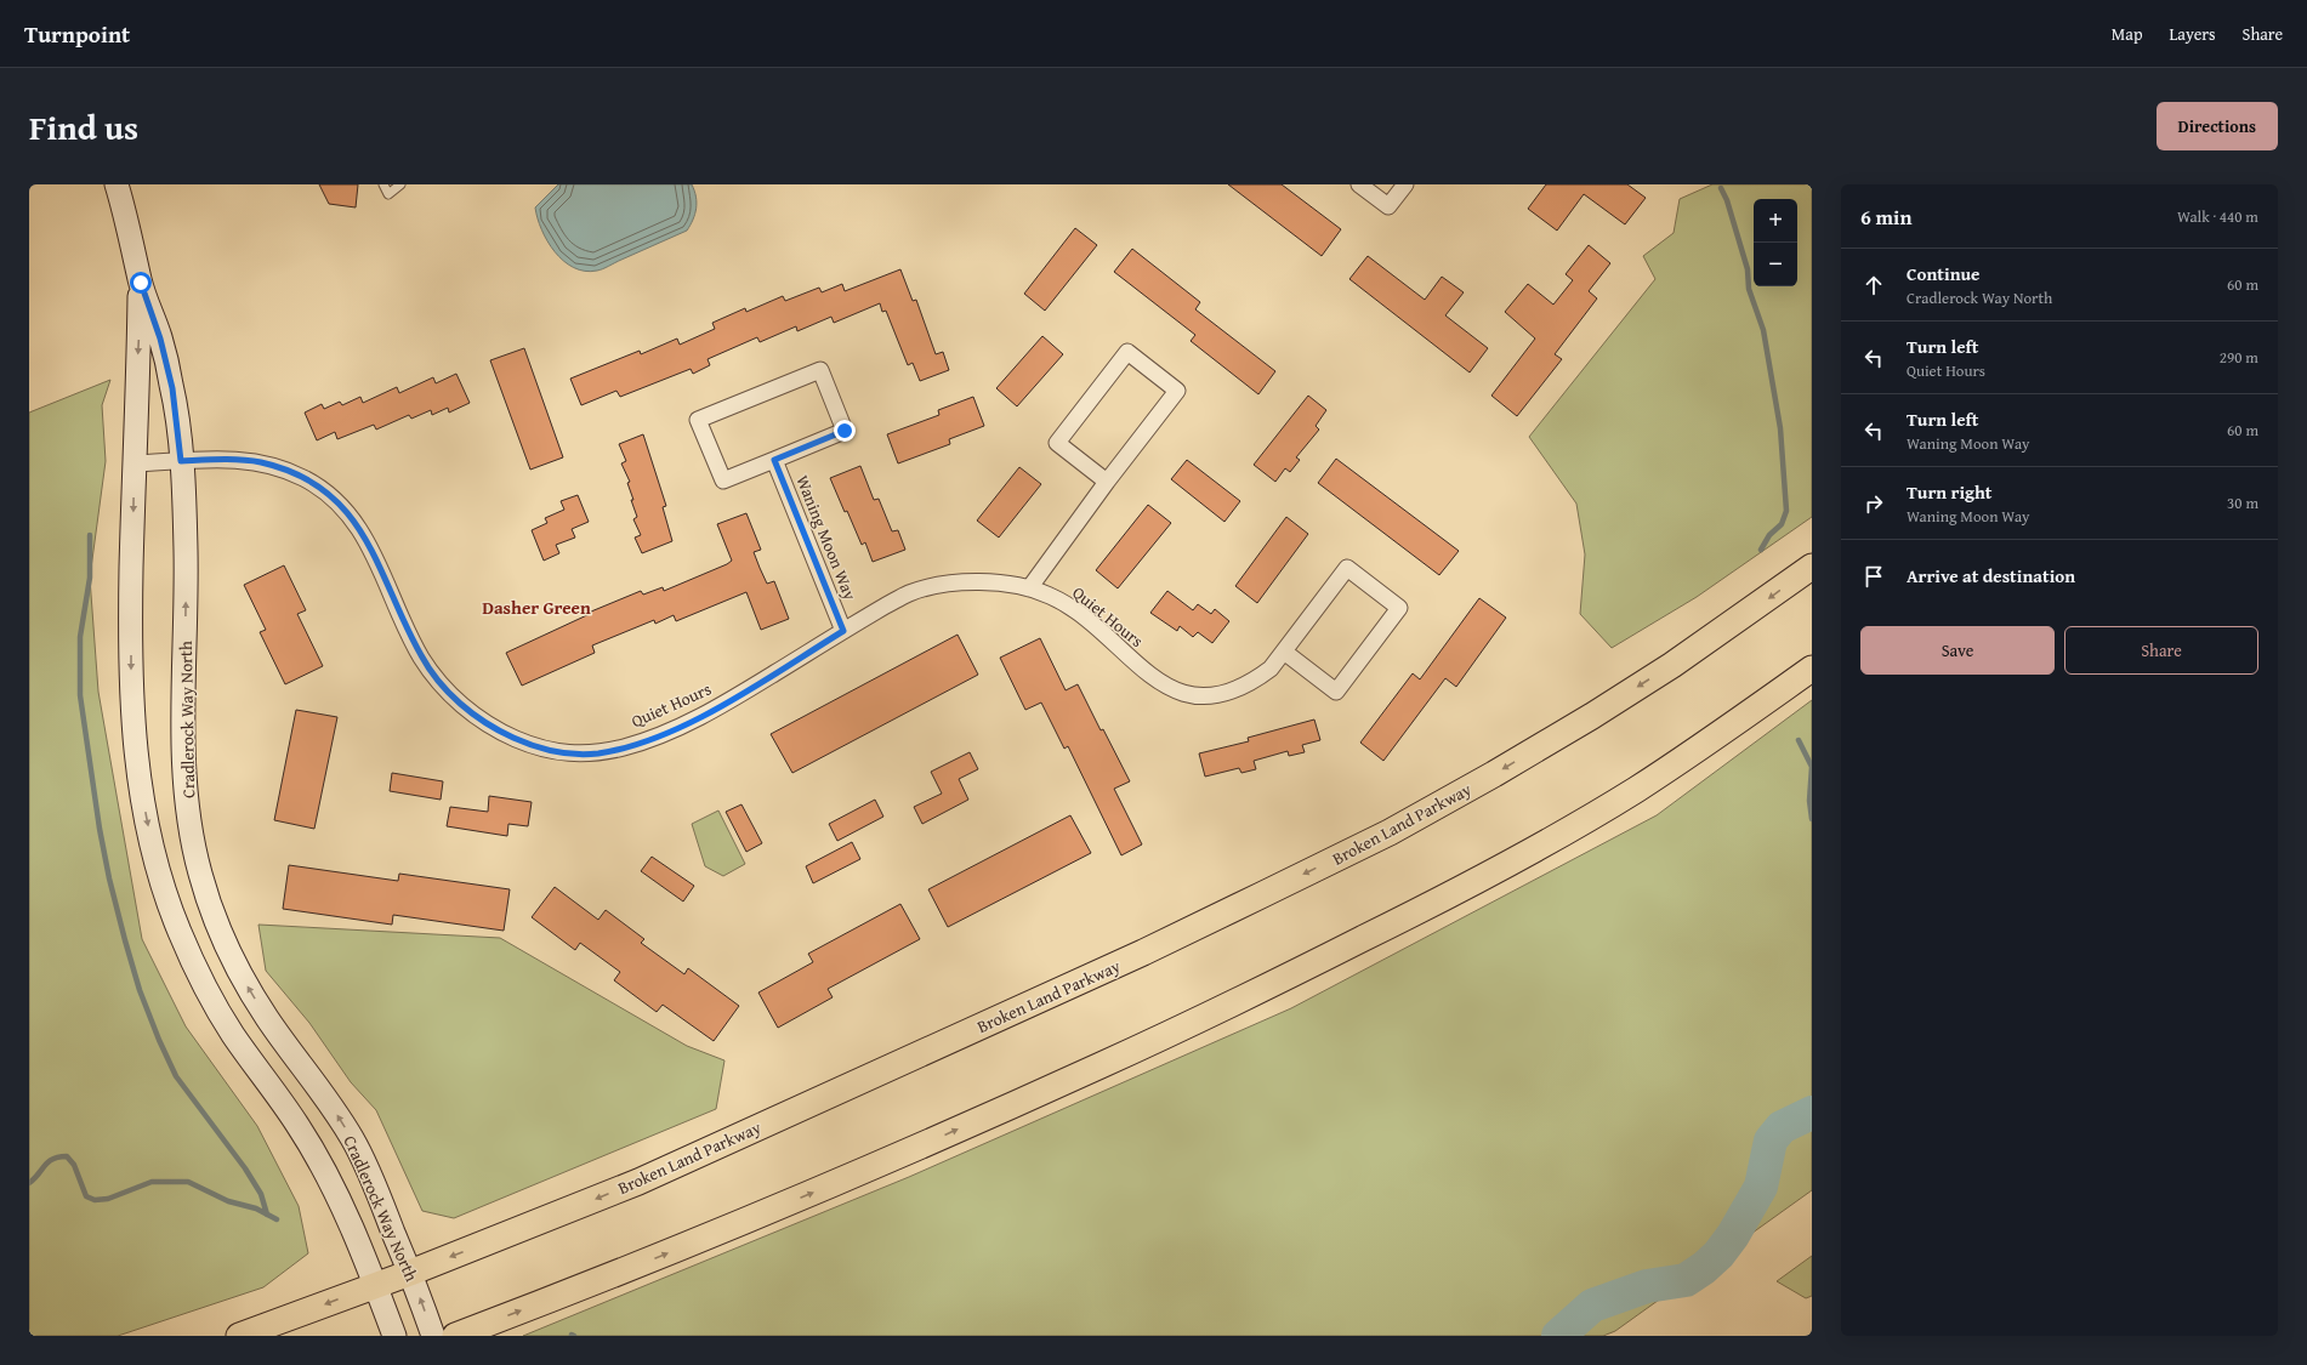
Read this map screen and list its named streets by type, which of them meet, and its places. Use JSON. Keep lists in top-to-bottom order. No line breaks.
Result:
{"streets":{"main road":["Broken Land Parkway"],"street":["Waning Moon Way","Quiet Hours","Cradlerock Way North"]},"crossings":[["Waning Moon Way","Quiet Hours"],["Quiet Hours","Cradlerock Way North"],["Cradlerock Way North","Broken Land Parkway"]],"districts":["Dasher Green"],"page":{"header":"Turnpoint","nav":["Map","Layers","Share"],"title":"Find us","buttons":["Directions",["Save","Share"]],"heading":["6 min","Walk · 440 m"],"map_buttons":["+","−"],"list":[["Continue","Cradlerock Way North","60 m"],["Turn left","Quiet Hours","290 m"],["Turn left","Waning Moon Way","60 m"],["Turn right","Waning Moon Way","30 m"],"Arrive at destination"]}}
